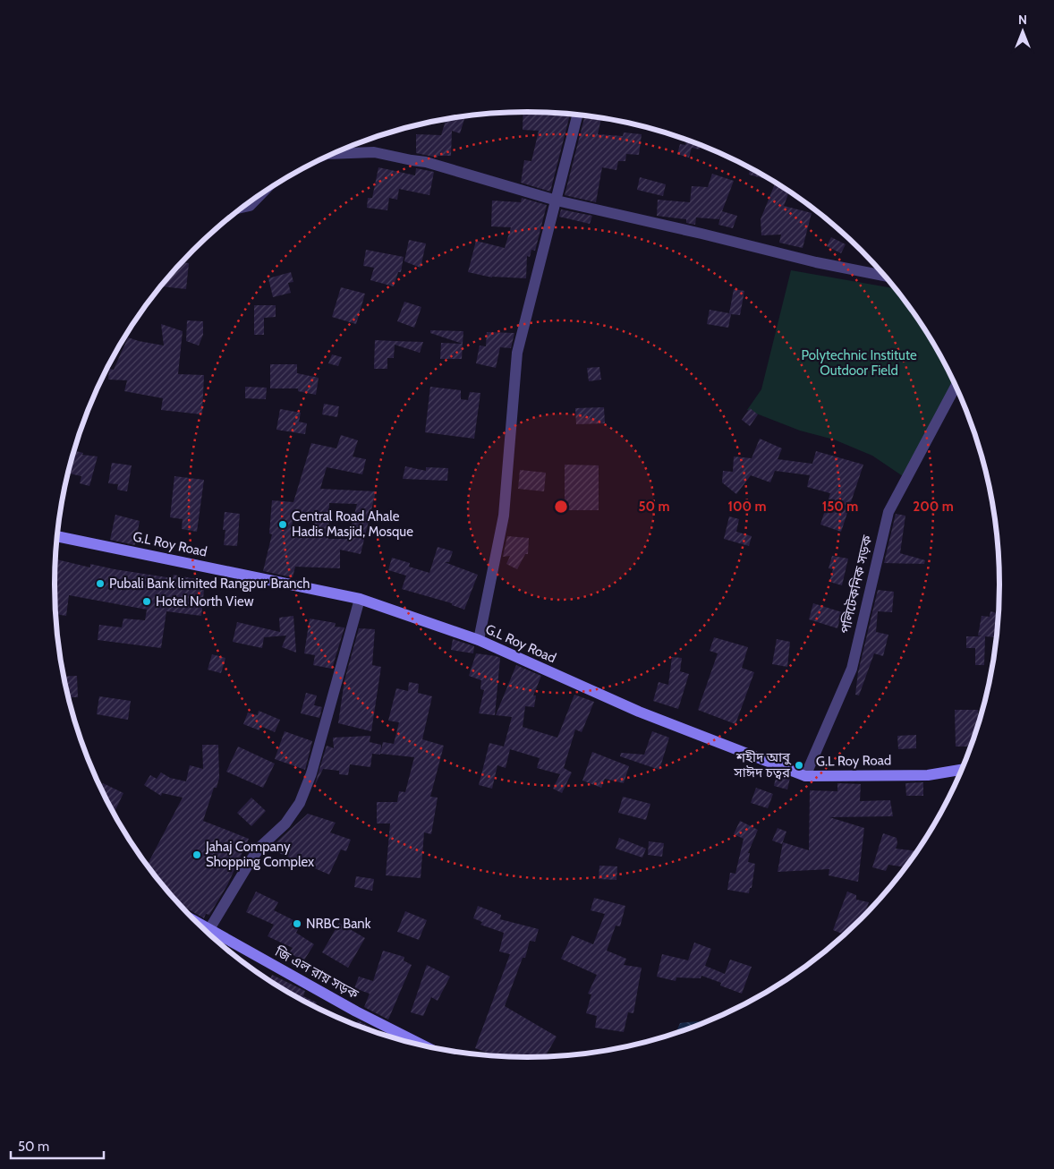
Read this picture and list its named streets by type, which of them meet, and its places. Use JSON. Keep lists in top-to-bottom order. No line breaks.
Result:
{"streets":{"main road":["G.L Roy Road","জি এল রায় সড়ক"],"street":["পলিটেকনিক সড়ক"]},"crossings":[["G.L Roy Road","পলিটেকনিক সড়ক"]],"parks":["Polytechnic Institute Outdoor Field"],"places":["Central Road Ahale Hadis Masjid, Mosque","Pubali Bank limited Rangpur Branch","Hotel North View","শহীদ আবু সাঈদ চত্বর","Jahaj Company Shopping Complex","NRBC Bank"],"scale_bar":"50 m","north":"top","rings":["50 m","100 m","150 m","200 m"]}
